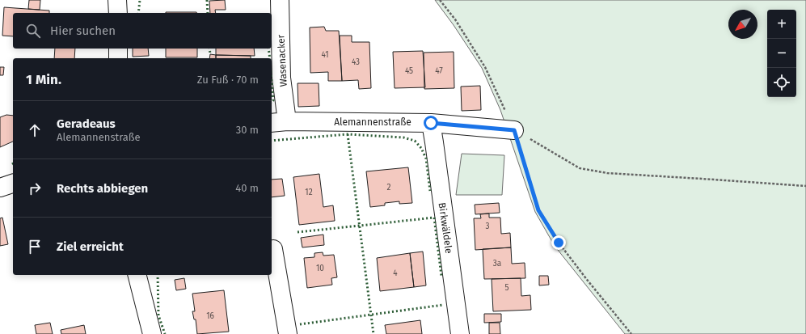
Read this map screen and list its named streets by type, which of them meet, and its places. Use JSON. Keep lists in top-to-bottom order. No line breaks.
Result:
{"streets":{"street":["Wasenacker","Alemannenstraße","Birkwäldele"]},"crossings":[["Wasenacker","Alemannenstraße"],["Alemannenstraße","Birkwäldele"]],"house_numbers":["41","43","45","47","2","12","3","3a","10","4","5","16"],"north":"bottom left","page":{"map_buttons":["+","−"],"search":"Hier suchen","heading":["1 Min.","Zu Fuß · 70 m"],"list":[["Geradeaus","Alemannenstraße","30 m"],["Rechts abbiegen","40 m"],"Ziel erreicht"]}}
